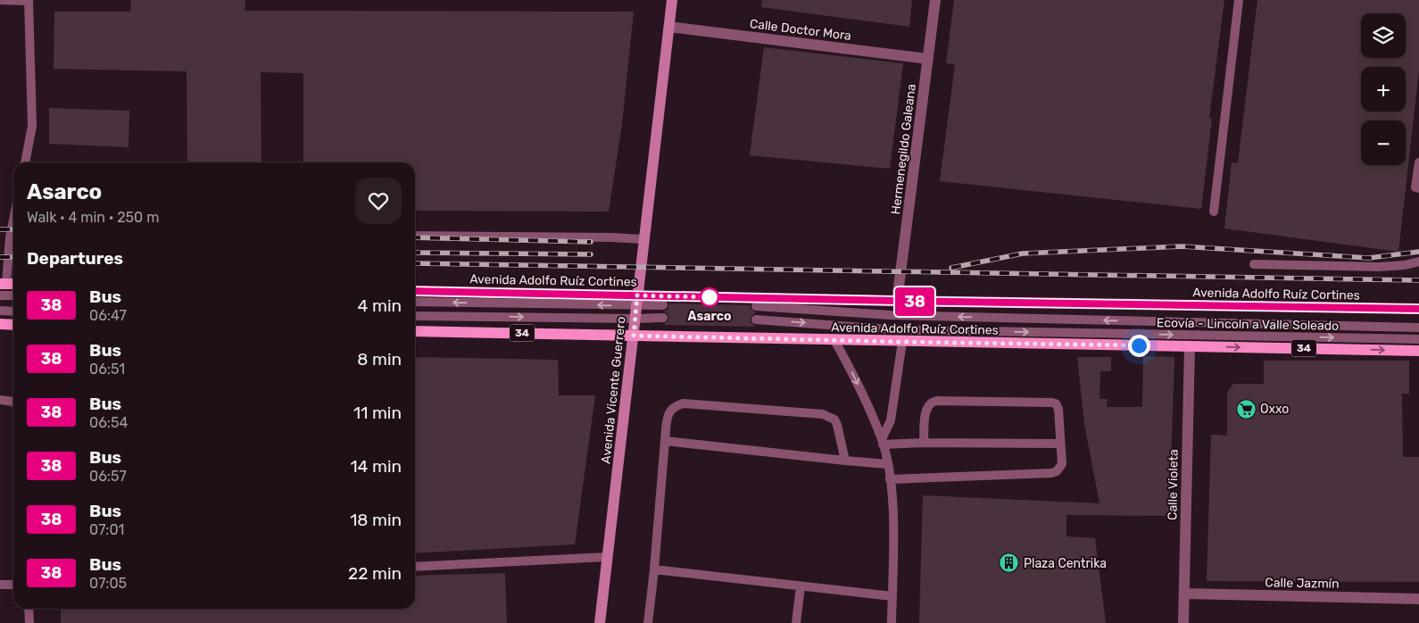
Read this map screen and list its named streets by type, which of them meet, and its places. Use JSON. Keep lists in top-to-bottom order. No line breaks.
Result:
{"streets":{"main road":["Avenida Adolfo Ruíz Cortines","34","Avenida Vicente Guerrero"],"street":["Calle Doctor Mora","Hermenegildo Galeana","Calle Violeta","Calle Jazmín"],"lane":["Ecovía - Lincoln a Valle Soleado"]},"crossings":[["Calle Doctor Mora","Hermenegildo Galeana"],["Calle Doctor Mora","Avenida Vicente Guerrero"],["Hermenegildo Galeana","Avenida Adolfo Ruíz Cortines"],["Avenida Adolfo Ruíz Cortines","Avenida Vicente Guerrero"],["Avenida Adolfo Ruíz Cortines","Calle Violeta"],["Calle Violeta","Calle Jazmín"]],"places":{"other":["Asarco"],"supermarket":["Oxxo"],"building":["Plaza Centrika"]},"lines":["bus line 38"],"page":{"on_map":"38","map_buttons":["+","−"],"heading":[["Asarco","Walk · 4 min · 250 m"],"Departures"],"list":[{"mark":"38","name":"Bus","note":"06:47","value":"4 min"},{"mark":"38","name":"Bus","note":"06:51","value":"8 min"},{"mark":"38","name":"Bus","note":"06:54","value":"11 min"},{"mark":"38","name":"Bus","note":"06:57","value":"14 min"},{"mark":"38","name":"Bus","note":"07:01","value":"18 min"},{"mark":"38","name":"Bus","note":"07:05","value":"22 min"}]}}
